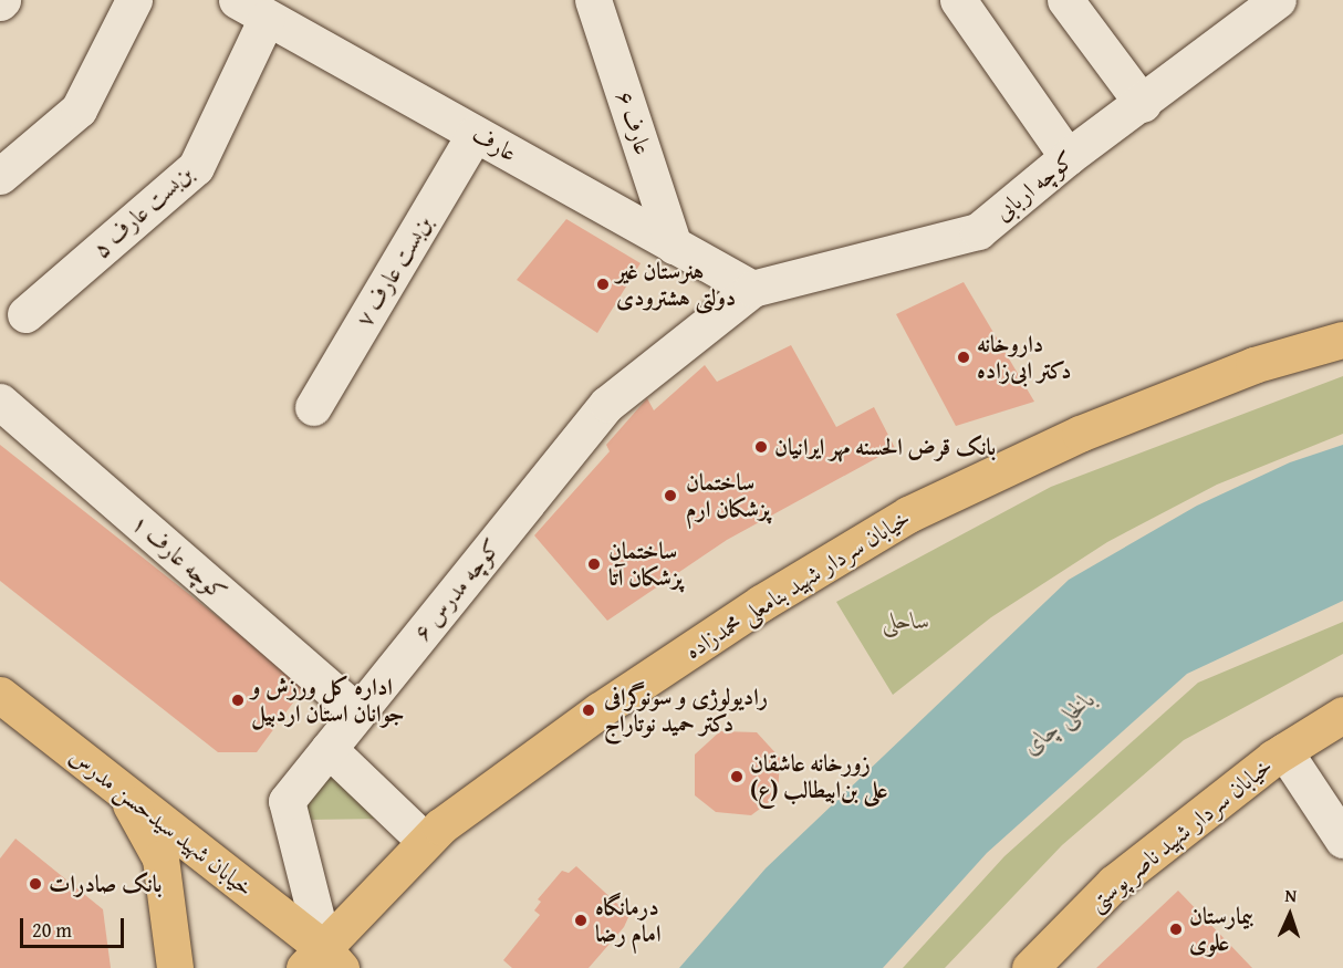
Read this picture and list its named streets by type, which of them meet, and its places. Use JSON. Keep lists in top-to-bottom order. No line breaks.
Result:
{"streets":{"main road":["خیابان سردار شهید بنامعلی محمدزاده","خیابان شهید سیدحسن مدرس","خیابان سردار شهید ناصر پوستی"],"street":["عارف ۶","عارف","کوچه اربابی","بن‌بست عارف ۵","بن‌بست عارف ۷","کوچه عارف ۱","کوچه مدرس ۶"]},"crossings":[["عارف ۶","عارف"],["عارف","کوچه اربابی"],["عارف","بن‌بست عارف ۵"],["عارف","بن‌بست عارف ۷"],["عارف","کوچه مدرس ۶"],["کوچه اربابی","کوچه مدرس ۶"],["کوچه عارف ۱","کوچه مدرس ۶"],["خیابان سردار شهید بنامعلی محمدزاده","کوچه مدرس ۶"],["خیابان سردار شهید بنامعلی محمدزاده","خیابان شهید سیدحسن مدرس"],["کوچه مدرس ۶","خیابان شهید سیدحسن مدرس"]],"water":["بالخلی چای"],"parks":["ساحلی"],"places":["هنرستان غیر دولتی هشترودی","داروخانه دکتر ابی‌زاده","بانک قرض الحسنه مهر ایرانیان","ساختمان پزشکان ارم","ساختمان پزشکان آتا","اداره کل ورزش و جوانان استان اردبیل","رادیولوژی و سونوگرافی دکتر حمید نوتاراج","زورخانه عاشقان علی بن‌ابیطالب (ع)","بانک صادرات","درمانگاه امام رضا","بیمارستان علوی"],"scale_bar":"20 m","north":"top"}
